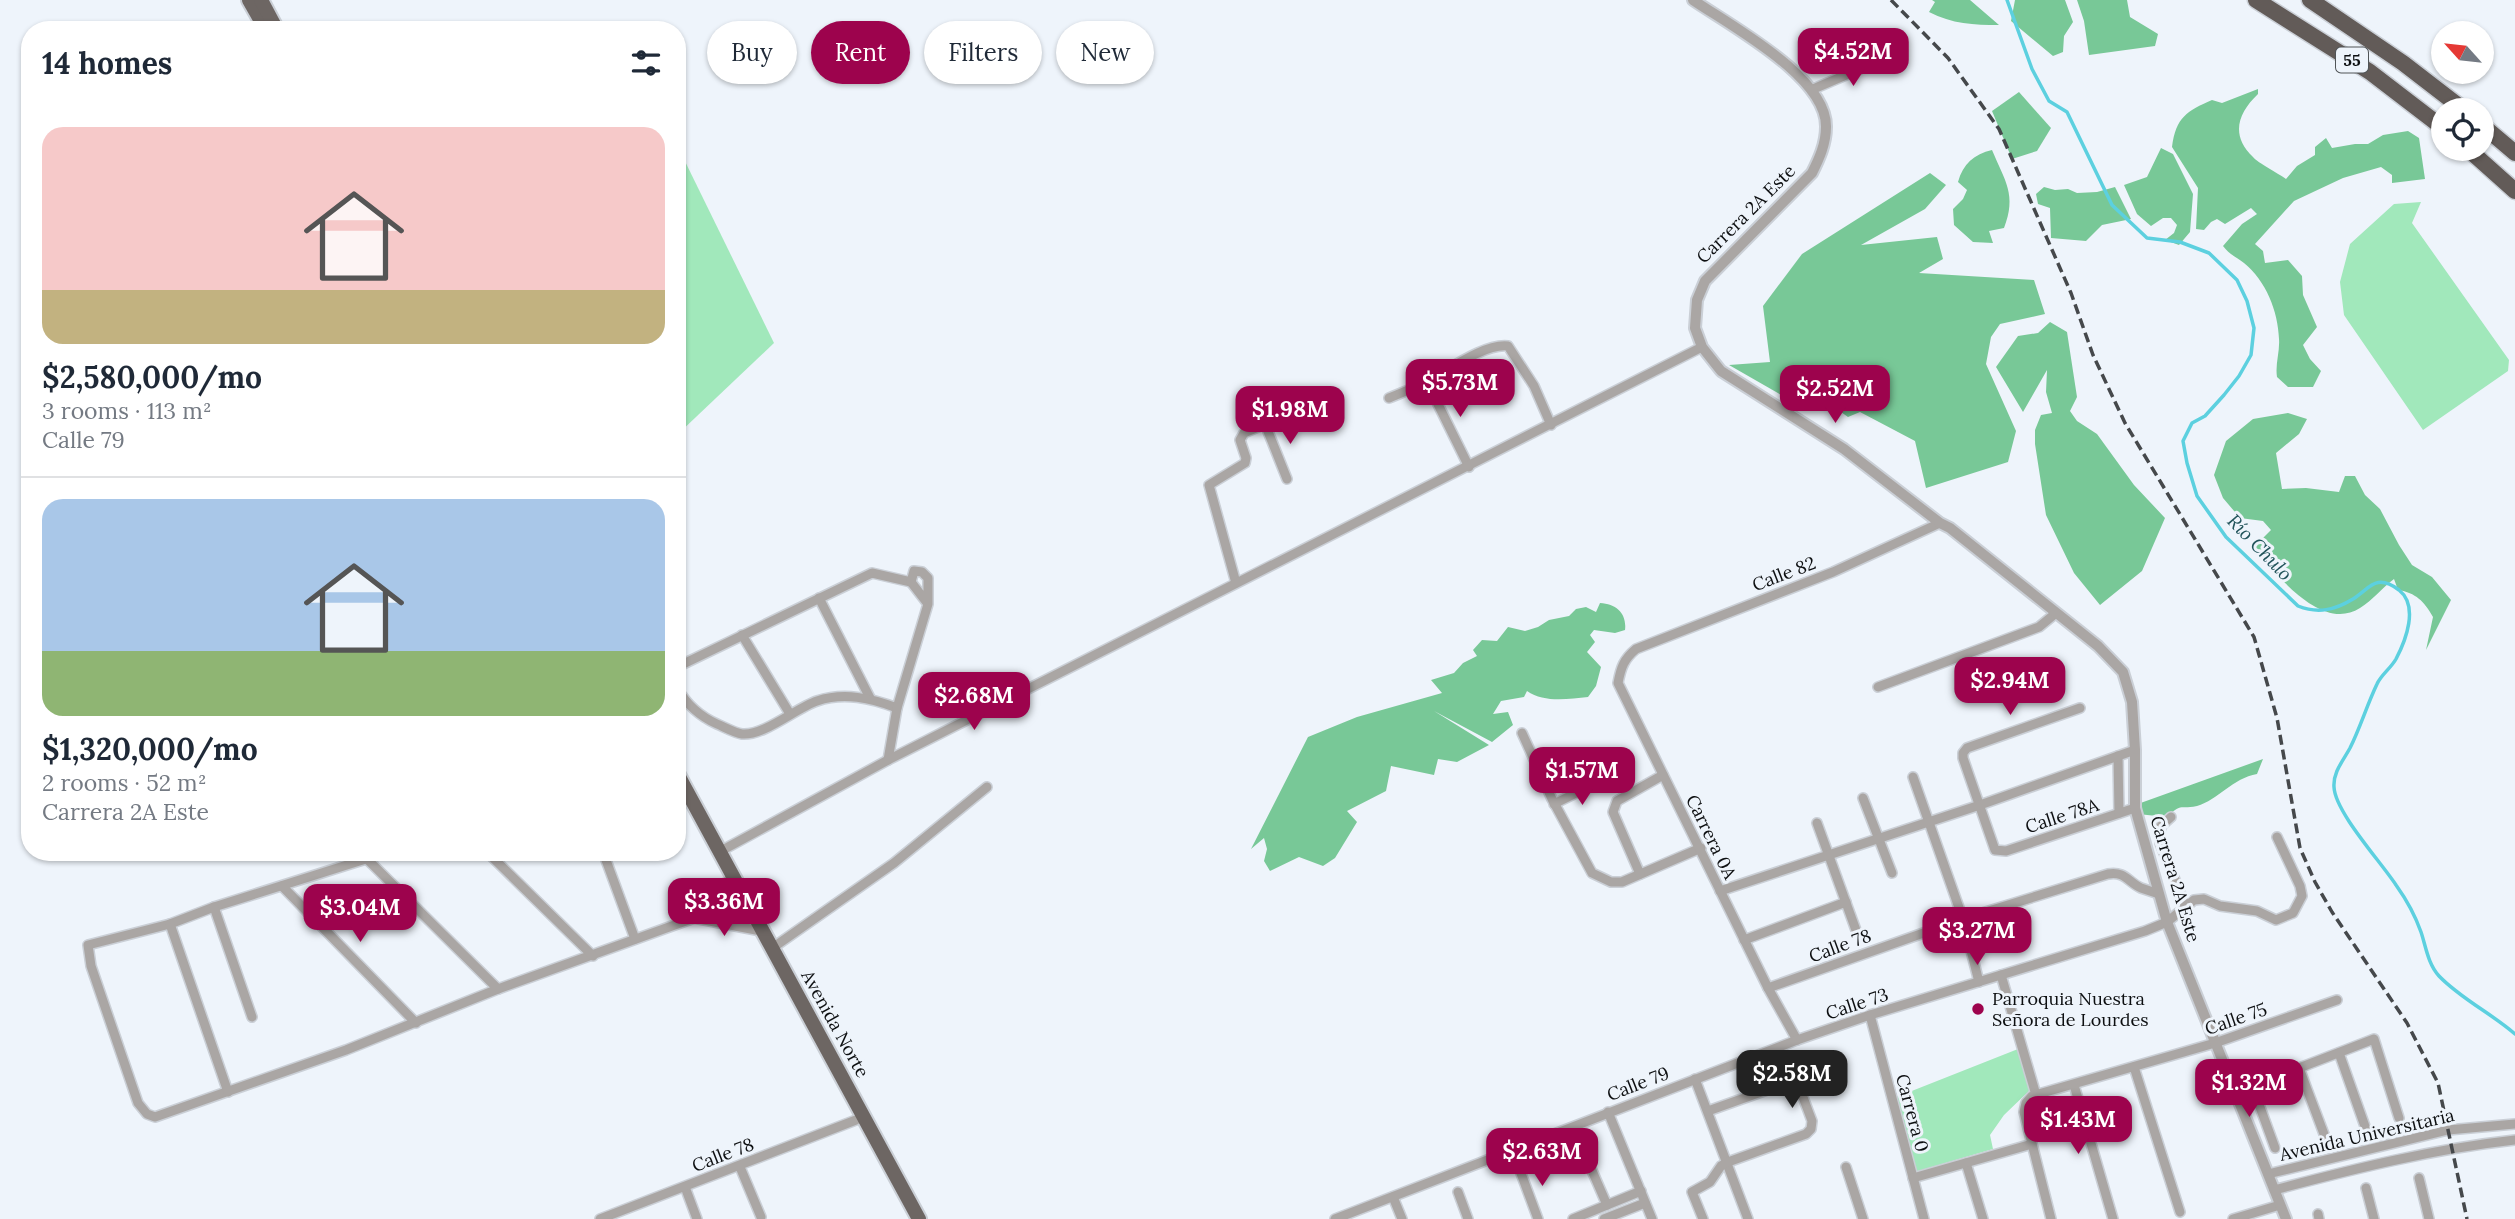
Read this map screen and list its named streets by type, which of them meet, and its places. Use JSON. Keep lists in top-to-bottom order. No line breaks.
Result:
{"streets":{"highway":["55"],"main road":["Avenida Norte"],"street":["Carrera 2A Este","Calle 82","Calle 78A","Carrera 0A","Calle 78","Calle 73","Calle 75","Calle 79","Carrera 0","Avenida Universitaria"]},"crossings":[["Carrera 2A Este","Calle 82"],["Carrera 2A Este","Calle 78A"],["Carrera 2A Este","Calle 78"],["Carrera 2A Este","Calle 73"],["Carrera 2A Este","Calle 75"],["Carrera 2A Este","Avenida Universitaria"],["Calle 82","Carrera 0A"],["Carrera 0A","Calle 78"],["Carrera 0A","Calle 73"],["Carrera 0A","Calle 79"],["Calle 78","Avenida Norte"],["Calle 73","Calle 79"],["Calle 73","Carrera 0"]],"water":["Río Chulo"],"places":["Parroquia Nuestra Señora de Lourdes"],"north":"top left","page":{"chip":["Buy","Rent","Filters","New"],"heading":"14 homes","price":["$4.52M","$5.73M","$2.52M","$1.98M","$2.94M","$2.68M","$1.57M","$3.36M","$3.04M","$3.27M","$2.58M","$1.32M","$1.43M","$2.63M"],"list":[{"name":"$2,580,000/mo","note":"3 rooms · 113 m² · Calle 79"},{"name":"$1,320,000/mo","note":"2 rooms · 52 m² · Carrera 2A Este"}]}}
